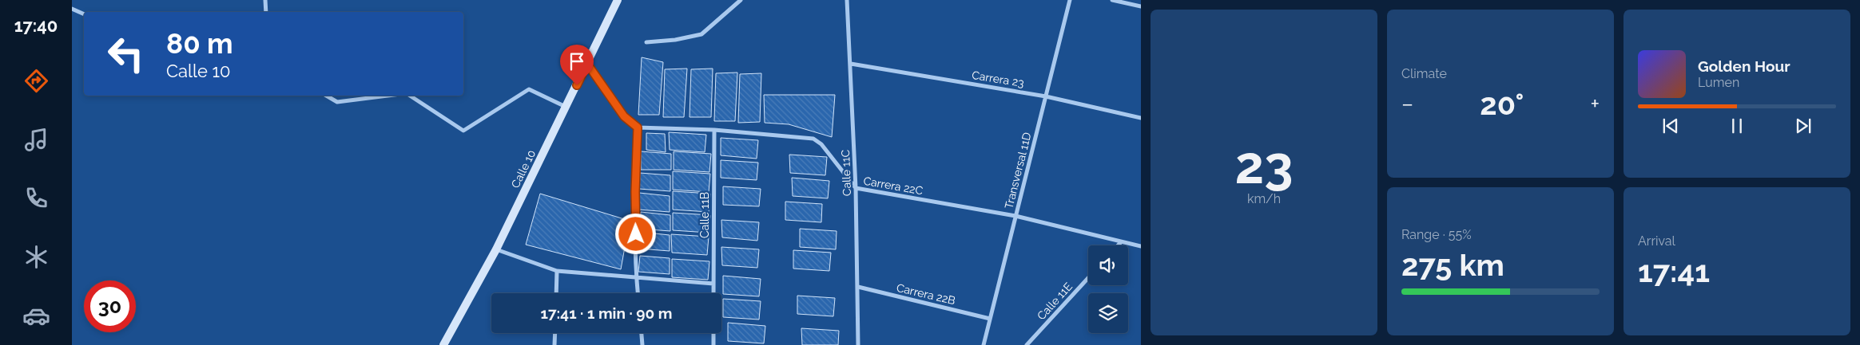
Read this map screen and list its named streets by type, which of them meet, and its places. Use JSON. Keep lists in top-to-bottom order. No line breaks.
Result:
{"streets":{"main road":["Calle 10"],"street":["Carrera 23","Transversal 11D","Calle 11C","Carrera 22C","Calle 11B","Carrera 22B","Calle 11E"]},"crossings":[["Carrera 23","Transversal 11D"],["Carrera 23","Calle 11C"],["Transversal 11D","Carrera 22C"],["Transversal 11D","Carrera 22B"],["Calle 11C","Carrera 22C"],["Calle 11C","Carrera 22B"],["Carrera 22C","Calle 11B"]],"page":{"tabs":"17:40","tile":[["23","km/h"],"Climate",["Range · 55%","275 km"],["Arrival","17:41"]],"turn":["80 m","Calle 10"],"song":["Golden Hour","Lumen"],"heat":["−","20°","+"],"limit":"30","trip":"17:41 · 1 min · 90 m"}}
